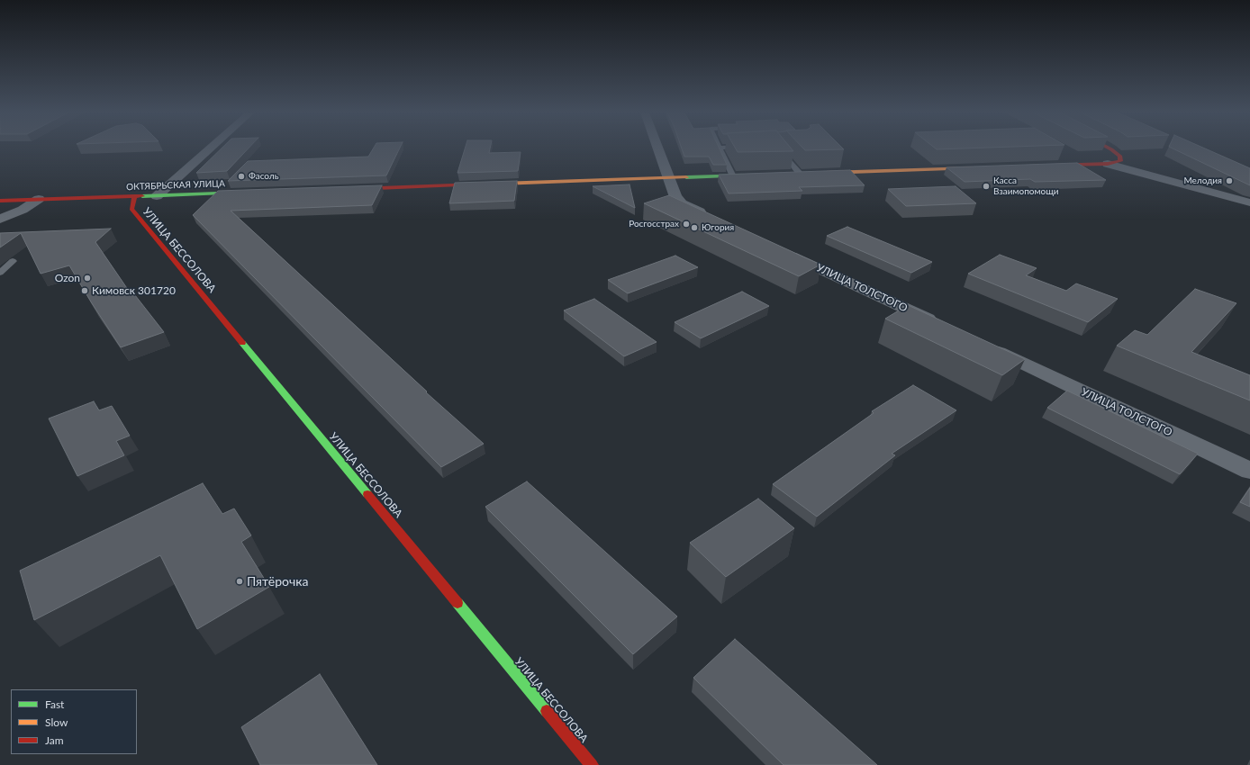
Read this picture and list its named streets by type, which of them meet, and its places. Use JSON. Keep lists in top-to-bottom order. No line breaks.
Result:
{"streets":{"street":["ОКТЯБРЬСКАЯ УЛИЦА","УЛИЦА БЕССОЛОВА","УЛИЦА ТОЛСТОГО"]},"crossings":[["ОКТЯБРЬСКАЯ УЛИЦА","УЛИЦА БЕССОЛОВА"]],"places":["Фасоль","Мелодия","Касса Взаимопомощи","Росгосстрах","Югория","Ozon","Кимовск 301720","Пятёрочка"],"legend":["Fast","Slow","Jam"]}
